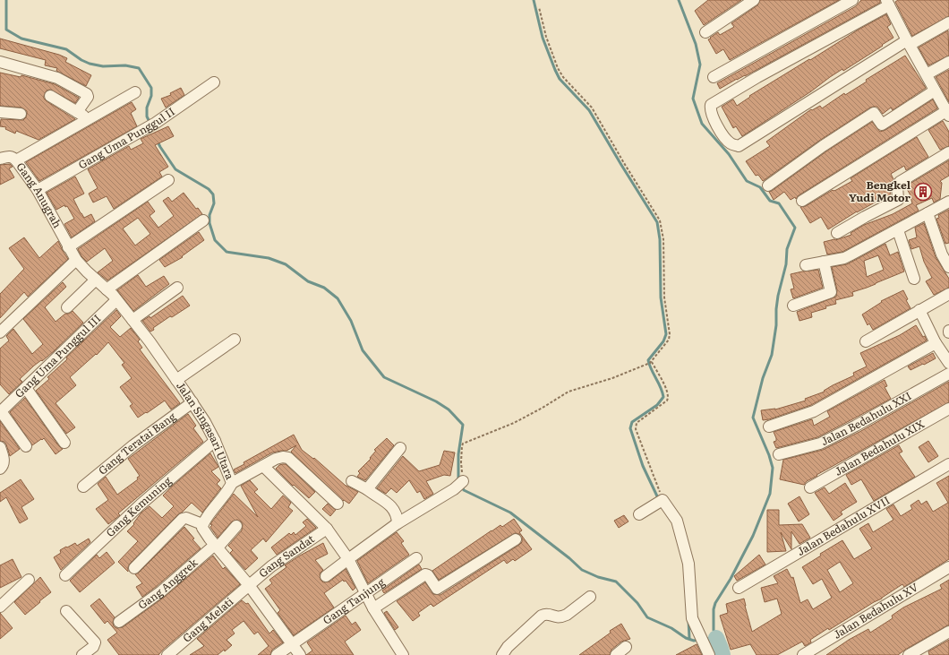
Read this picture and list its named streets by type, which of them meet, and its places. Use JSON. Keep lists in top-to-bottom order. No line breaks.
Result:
{"streets":{"street":["Gang Uma Punggul II","Gang Anugrah","Gang Uma Punggul III","Jalan Bedahulu XXI","Jalan Singasari Utara","Gang Teratai Bang","Jalan Bedahulu XIX","Gang Kemuning","Jalan Bedahulu XVII","Gang Sandat","Gang Anggrek","Gang Tanjung","Jalan Bedahulu XV","Gang Melati"]},"crossings":[["Gang Uma Punggul II","Gang Anugrah"],["Gang Anugrah","Jalan Singasari Utara"],["Gang Uma Punggul III","Jalan Singasari Utara"],["Jalan Singasari Utara","Gang Teratai Bang"],["Jalan Singasari Utara","Gang Kemuning"],["Gang Sandat","Gang Melati"]],"places":{"building":["Bengkel Yudi Motor"]}}
